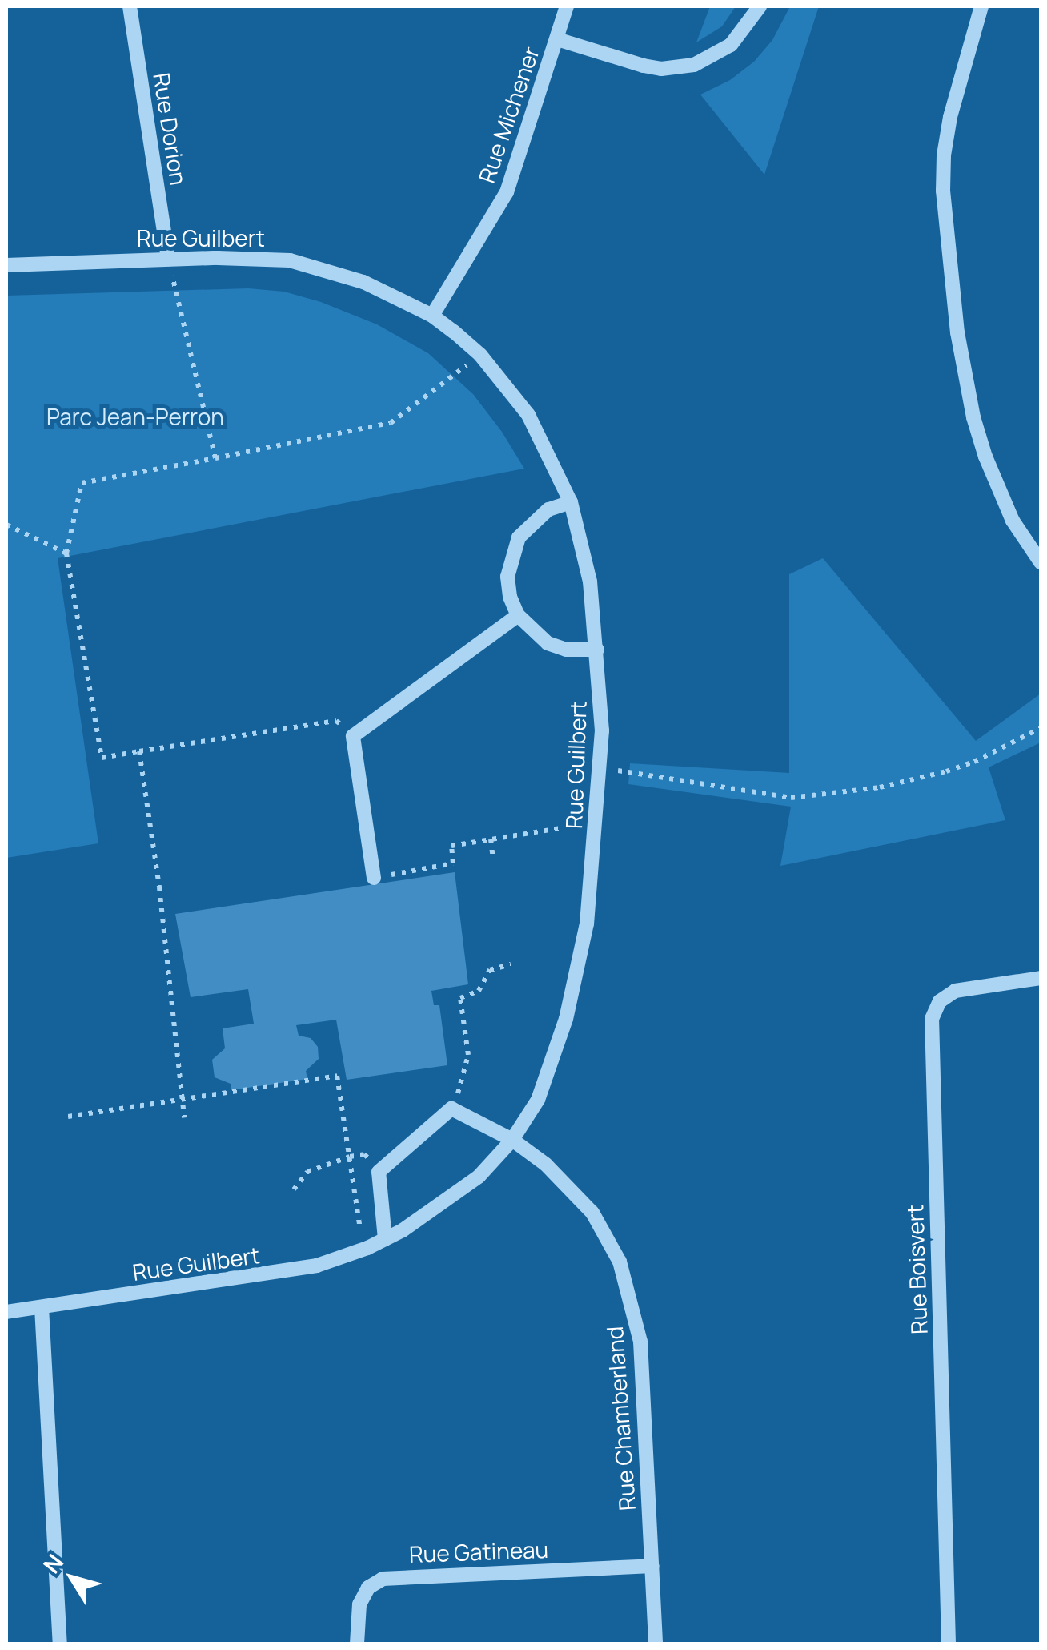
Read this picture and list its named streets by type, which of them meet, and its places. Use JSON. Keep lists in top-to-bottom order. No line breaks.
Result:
{"streets":{"street":["Rue Michener","Rue Dorion","Rue Guilbert","Rue Boisvert","Rue Chamberland","Rue Gatineau"]},"crossings":[["Rue Michener","Rue Guilbert"],["Rue Dorion","Rue Guilbert"],["Rue Guilbert","Rue Chamberland"],["Rue Chamberland","Rue Gatineau"]],"parks":["Parc Jean-Perron"],"north":"top left"}
